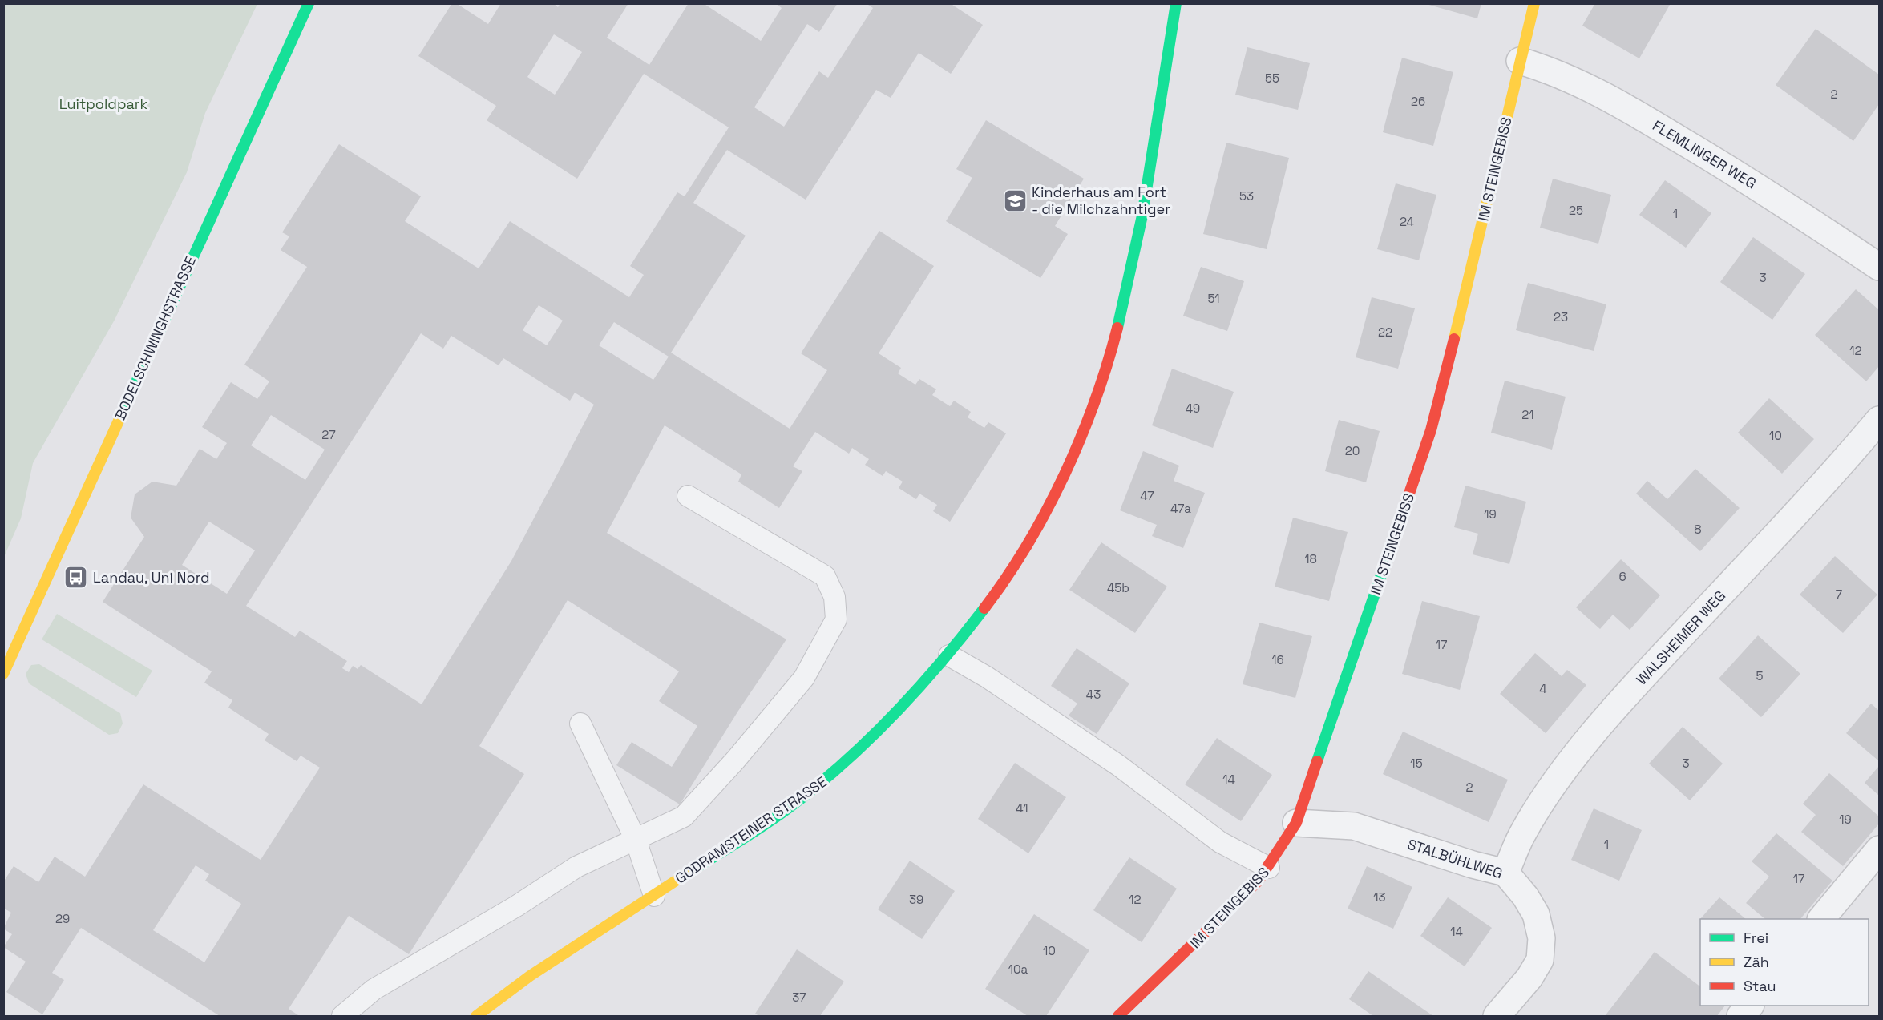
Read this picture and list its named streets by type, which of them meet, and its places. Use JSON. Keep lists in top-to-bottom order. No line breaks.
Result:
{"streets":{"street":["FLEMLINGER WEG","IM STEINGEBISS","BODELSCHWINGHSTRASSE","WALSHEIMER WEG","GODRAMSTEINER STRASSE","STALBÜHLWEG"]},"crossings":[["FLEMLINGER WEG","IM STEINGEBISS"],["IM STEINGEBISS","STALBÜHLWEG"],["WALSHEIMER WEG","STALBÜHLWEG"]],"parks":["Luitpoldpark"],"places":{"school or university":["Kinderhaus am Fort - die Milchzahntiger"],"bus stop":["Landau, Uni Nord"]},"house_numbers":["55","2","26","53","25","1","24","3","51","23","22","12","49","21","27","10","20","47","47a","19","8","18","6","45b","7","17","16","5","4","43","15","3","14","2","41","19","1","17","13","39","12","29","14","10","10a","37"],"legend":["Frei","Zäh","Stau"]}
